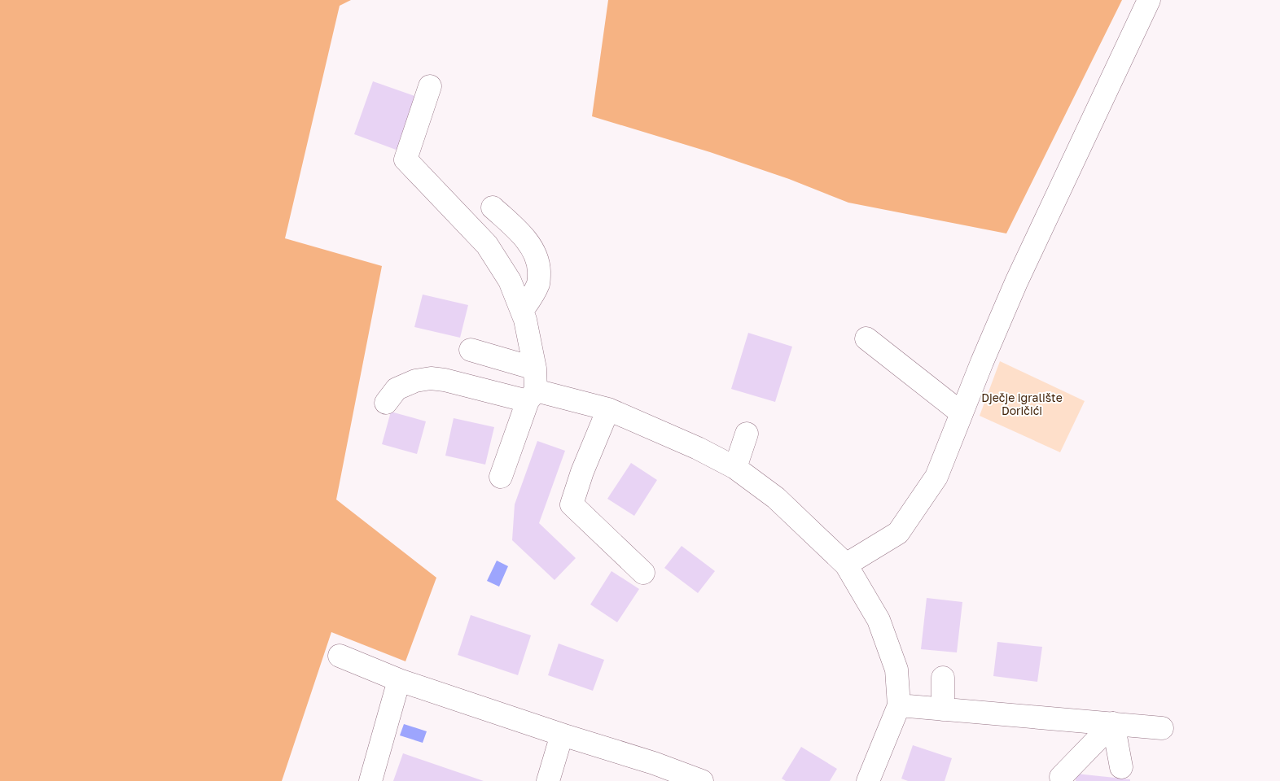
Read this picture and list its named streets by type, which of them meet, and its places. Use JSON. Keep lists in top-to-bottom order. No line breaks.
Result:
{"parks":["Dječje igralište Doričići"]}
